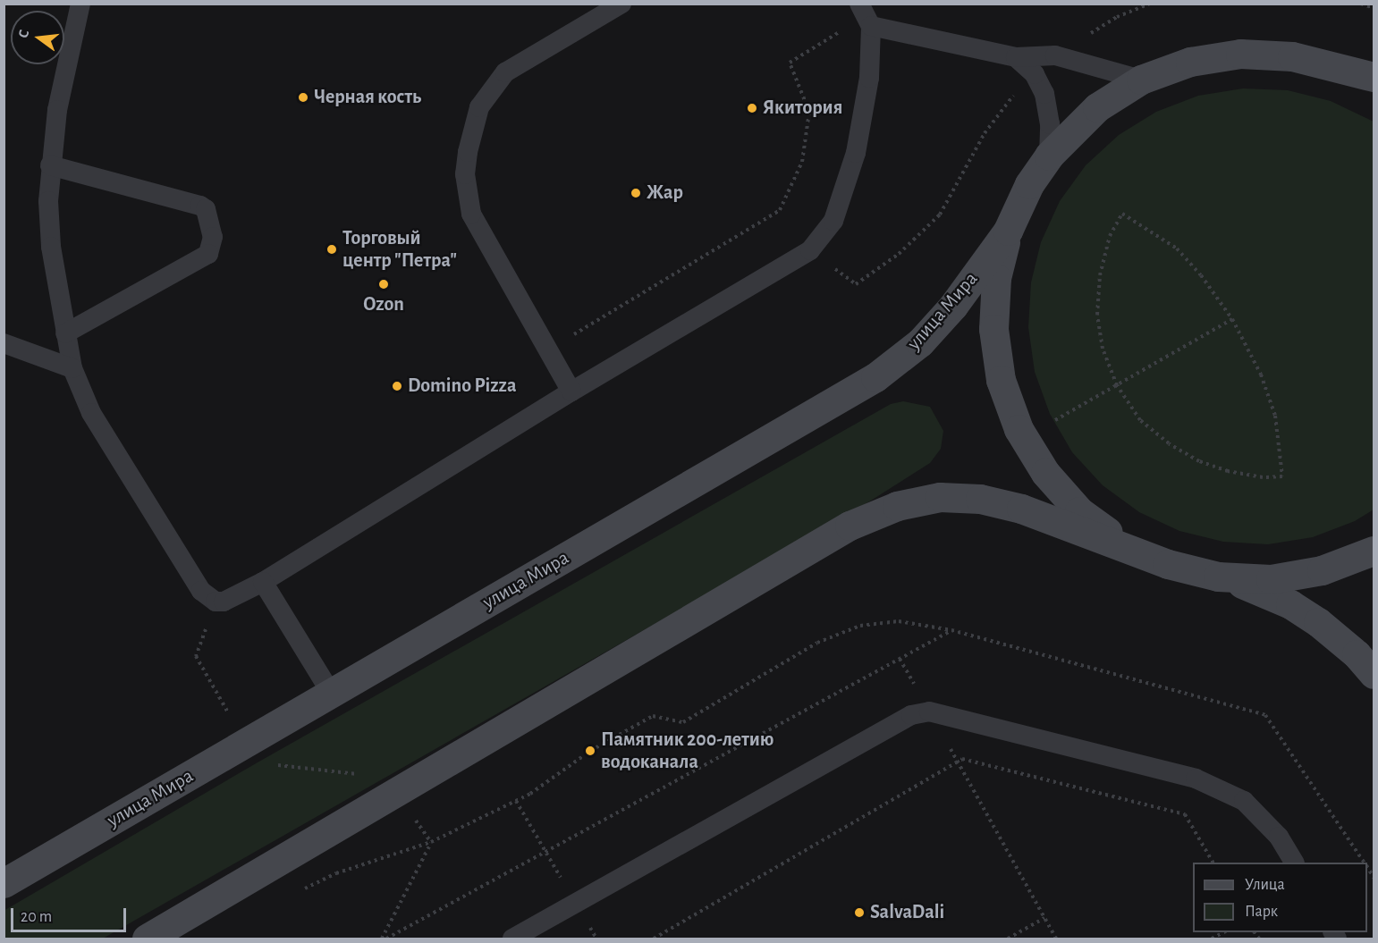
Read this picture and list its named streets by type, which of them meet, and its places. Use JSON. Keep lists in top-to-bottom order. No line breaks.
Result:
{"streets":{"main road":["улица Мира"]},"places":["Черная кость","Якитория","Жар","Торговый центр \"Петра\"","Ozon","Domino Pizza","Памятник 200-летию водоканала","SalvaDali"],"legend":["Улица","Парк"],"scale_bar":"20 m","north":"left"}
